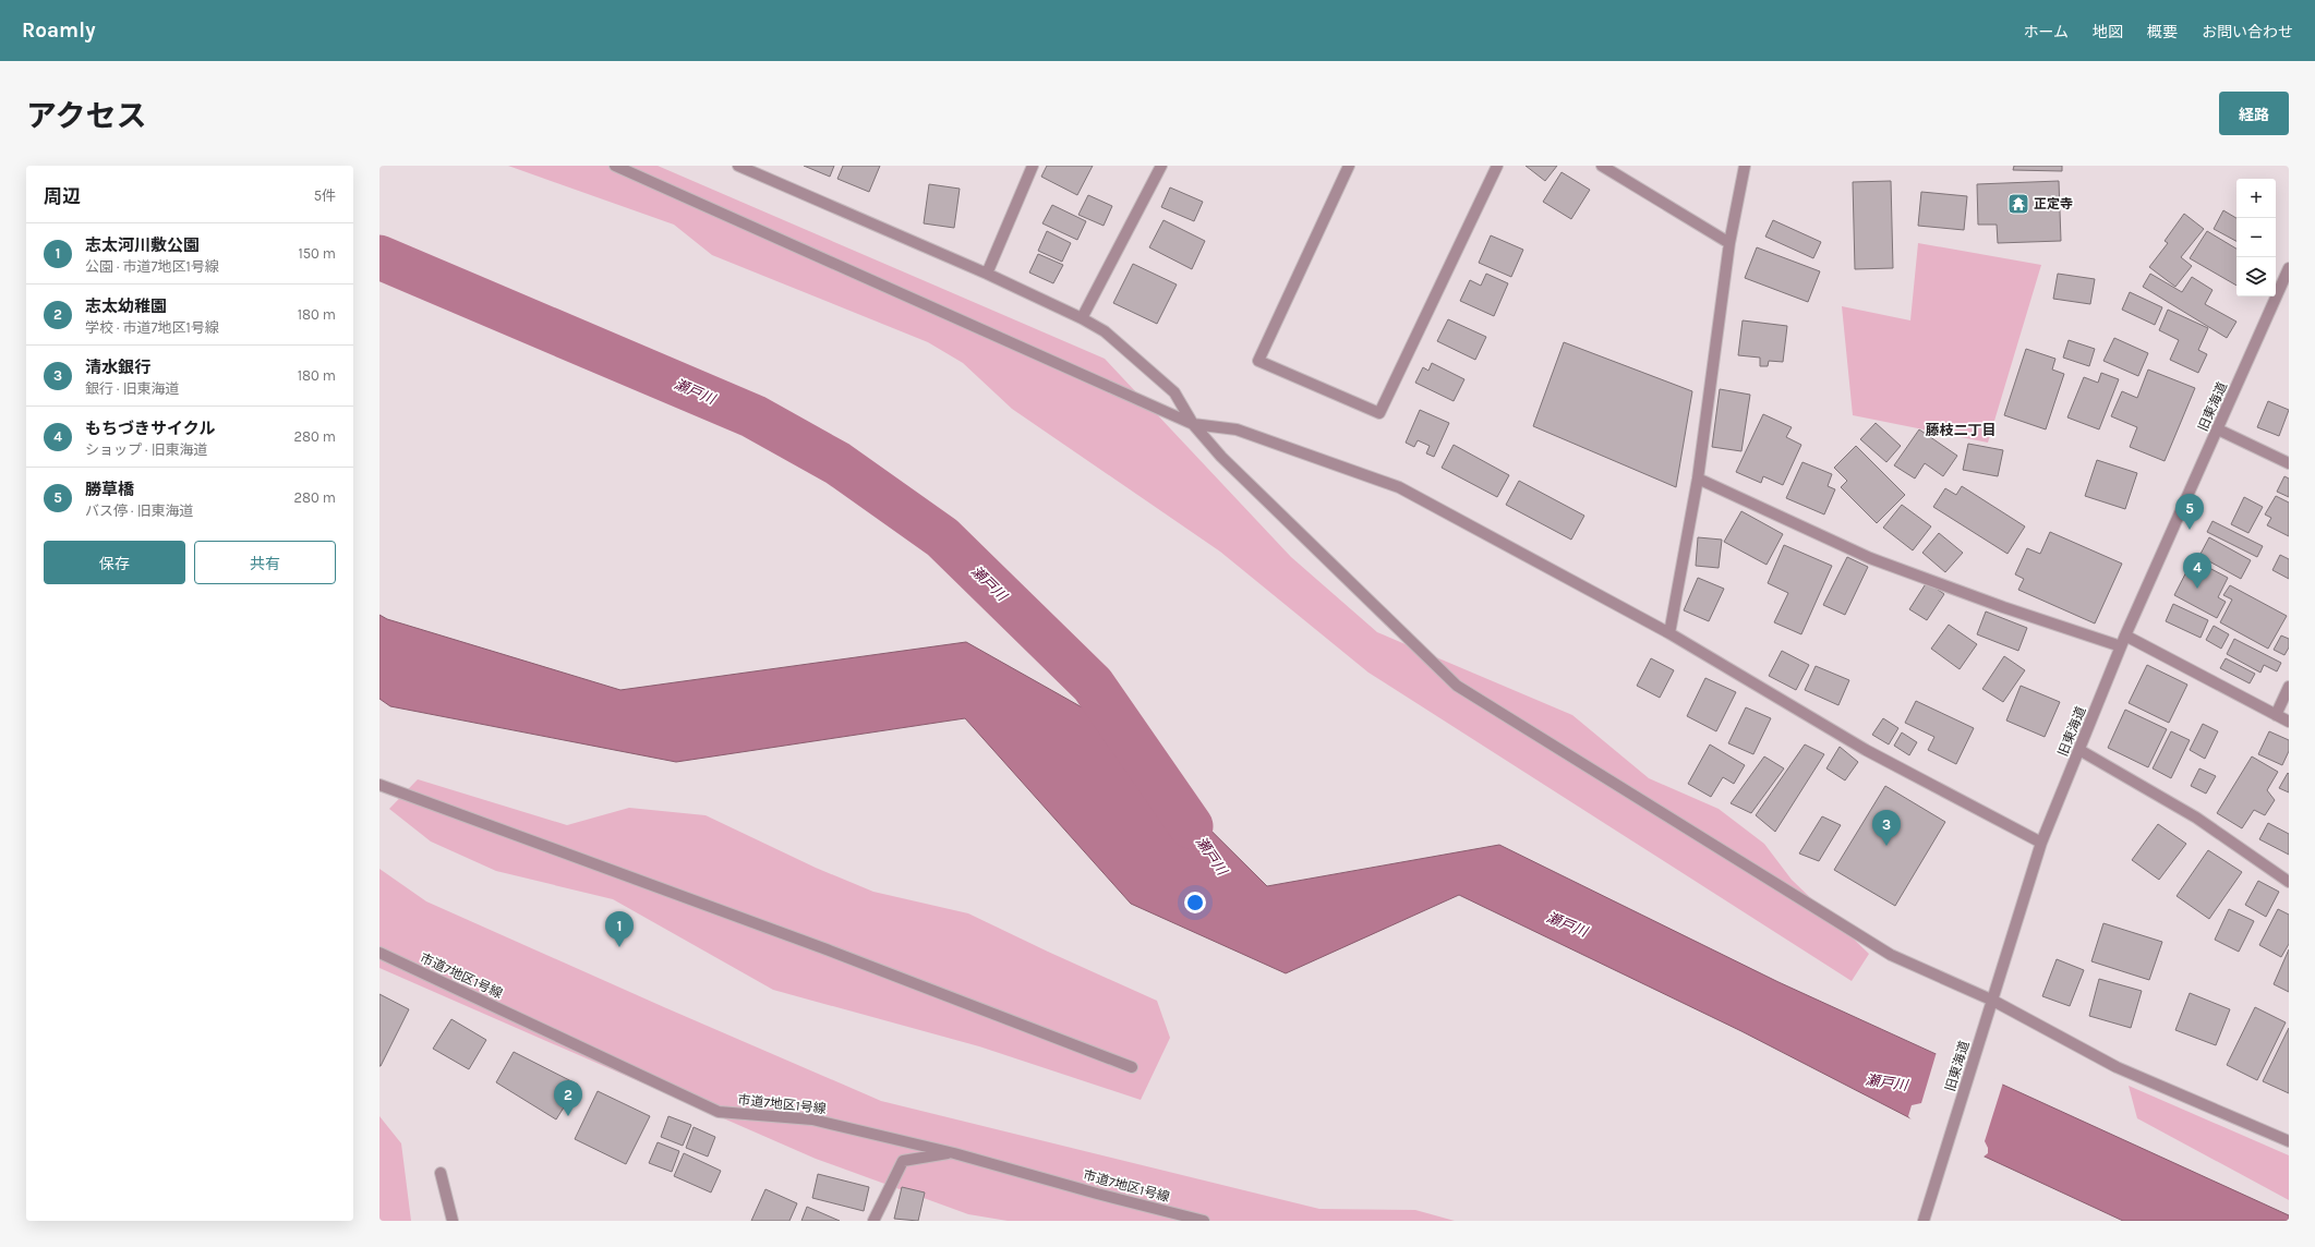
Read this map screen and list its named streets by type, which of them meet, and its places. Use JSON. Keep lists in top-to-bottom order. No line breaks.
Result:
{"streets":{"street":["旧東海道","市道7地区1号線"]},"districts":["藤枝二丁目"],"water":["瀬戸川"],"places":{"temple":["正定寺"]},"page":{"header":"Roamly","nav":["ホーム","地図","概要","お問い合わせ"],"title":"アクセス","buttons":["経路",["保存","共有"]],"heading":["周辺","5件"],"map_buttons":["+","−"],"list":[{"mark":"1","name":"志太河川敷公園","note":"公園 · 市道7地区1号線","value":"150 m"},{"mark":"2","name":"志太幼稚園","note":"学校 · 市道7地区1号線","value":"180 m"},{"mark":"3","name":"清水銀行","note":"銀行 · 旧東海道","value":"180 m"},{"mark":"4","name":"もちづきサイクル","note":"ショップ · 旧東海道","value":"280 m"},{"mark":"5","name":"勝草橋","note":"バス停 · 旧東海道","value":"280 m"}],"pins":["5","4","3","1","2"]}}
